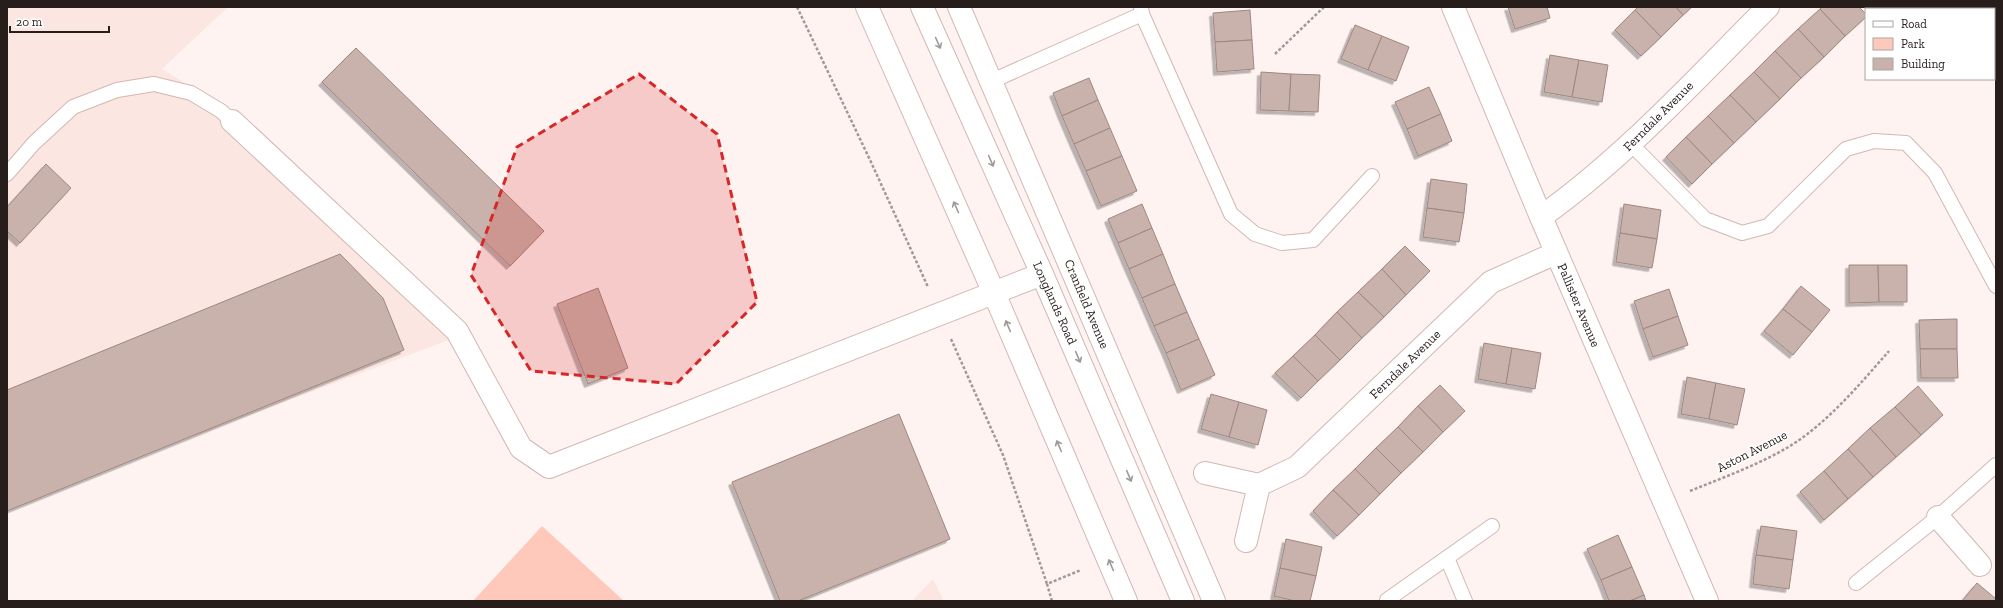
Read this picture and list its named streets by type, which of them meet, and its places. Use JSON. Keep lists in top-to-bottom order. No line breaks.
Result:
{"streets":{"street":["Ferndale Avenue","Longlands Road","Cranfield Avenue","Pallister Avenue"],"path":["Aston Avenue"]},"crossings":[["Ferndale Avenue","Pallister Avenue"],["Pallister Avenue","Aston Avenue"]],"legend":["Road","Park","Building"],"scale_bar":"20 m"}
